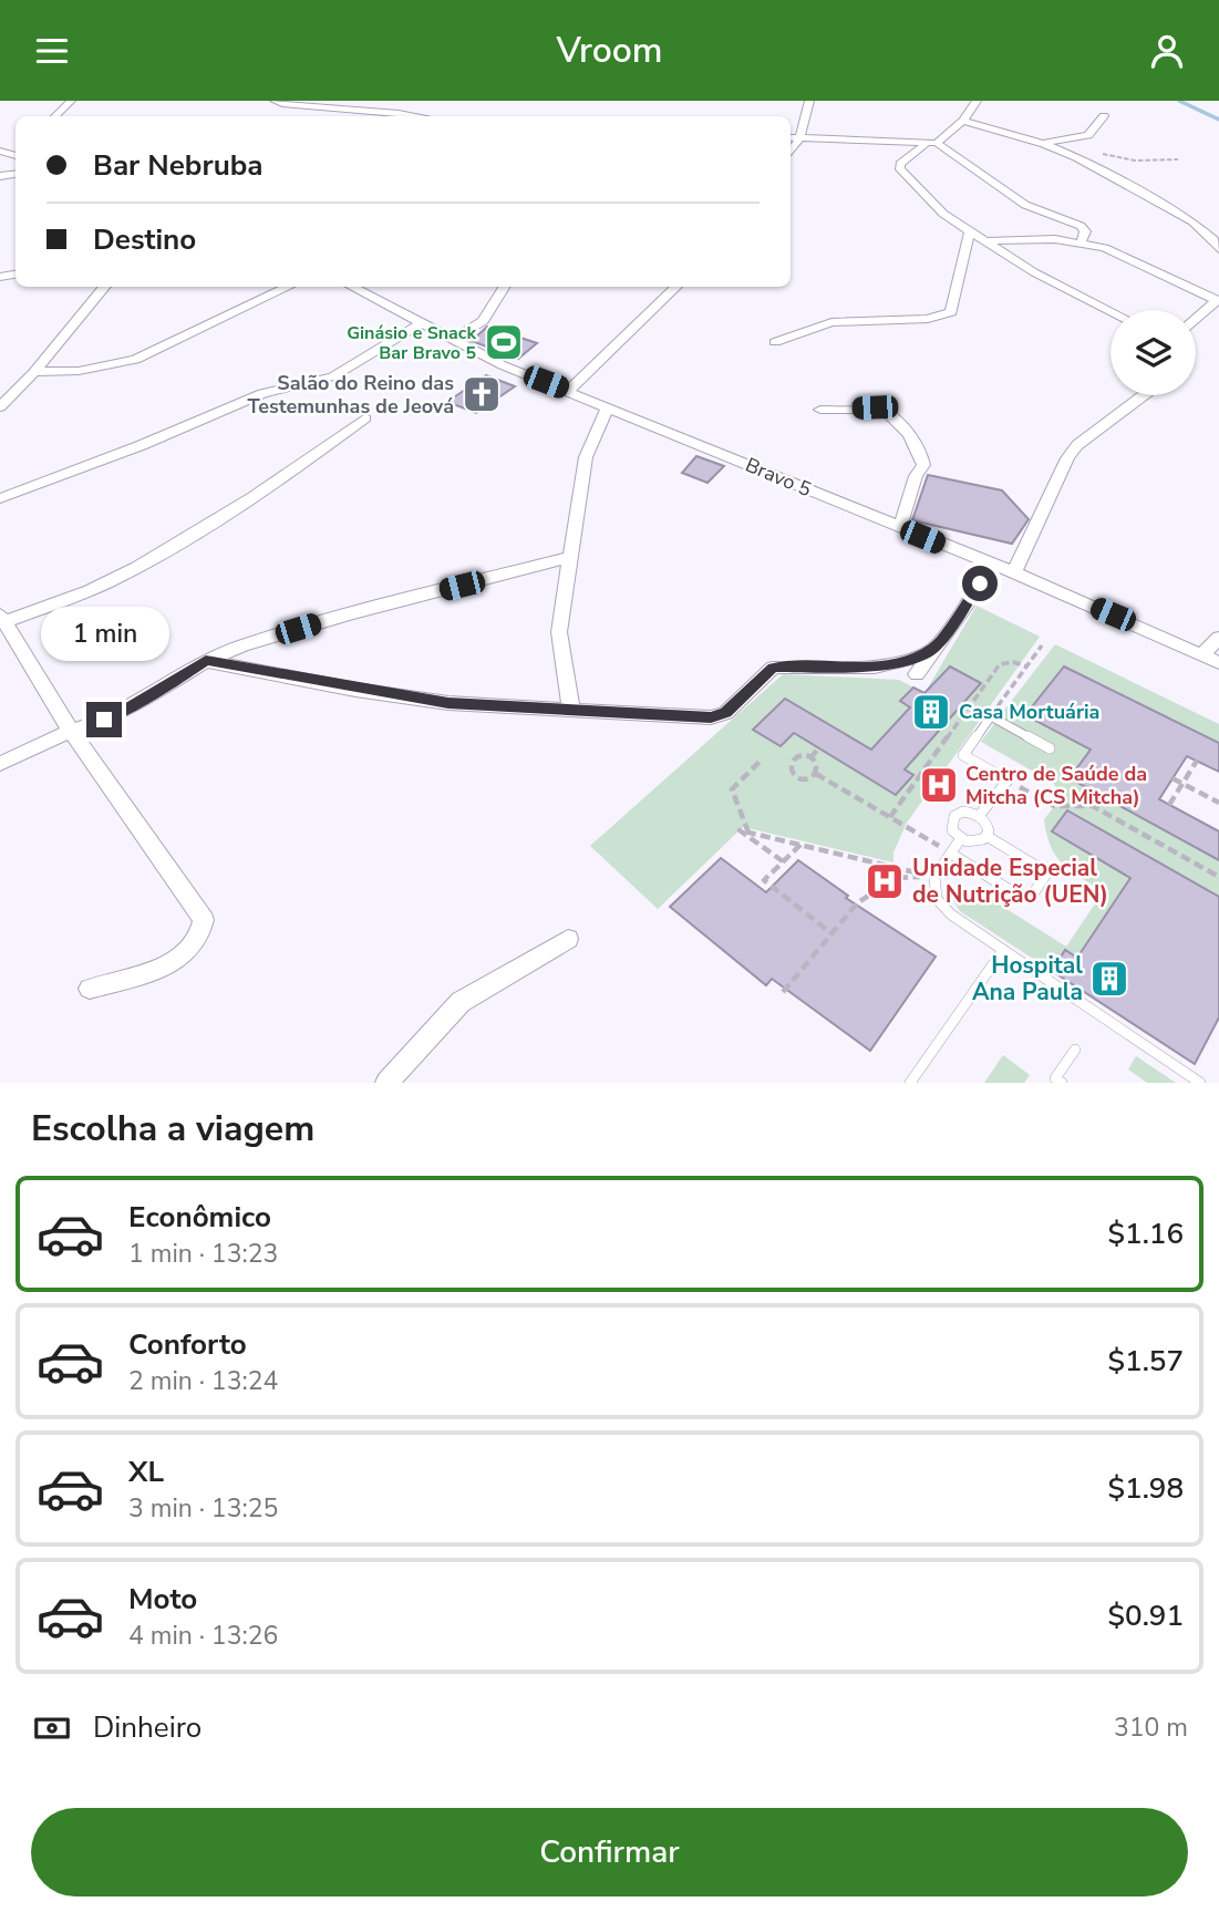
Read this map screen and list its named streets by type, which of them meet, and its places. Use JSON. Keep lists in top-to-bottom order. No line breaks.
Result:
{"streets":{"street":["Bravo 5"]},"places":{"sports":["Ginásio e Snack Bar Bravo 5"],"church":["Salão do Reino das Testemunhas de Jeová"],"building":["Casa Mortuária","Hospital Ana Paula"],"hospital":["Centro de Saúde da Mitcha (CS Mitcha)","Unidade Especial de Nutrição (UEN)"]},"page":{"header":"Vroom","banner":["Bar Nebruba","Destino"],"bubble":"1 min","heading":"Escolha a viagem","list":[{"name":"Econômico","note":"1 min · 13:23","value":"$1.16"},{"name":"Conforto","note":"2 min · 13:24","value":"$1.57"},{"name":"XL","note":"3 min · 13:25","value":"$1.98"},{"name":"Moto","note":"4 min · 13:26","value":"$0.91"}],"pay":["Dinheiro","310 m"],"buttons":"Confirmar"}}
